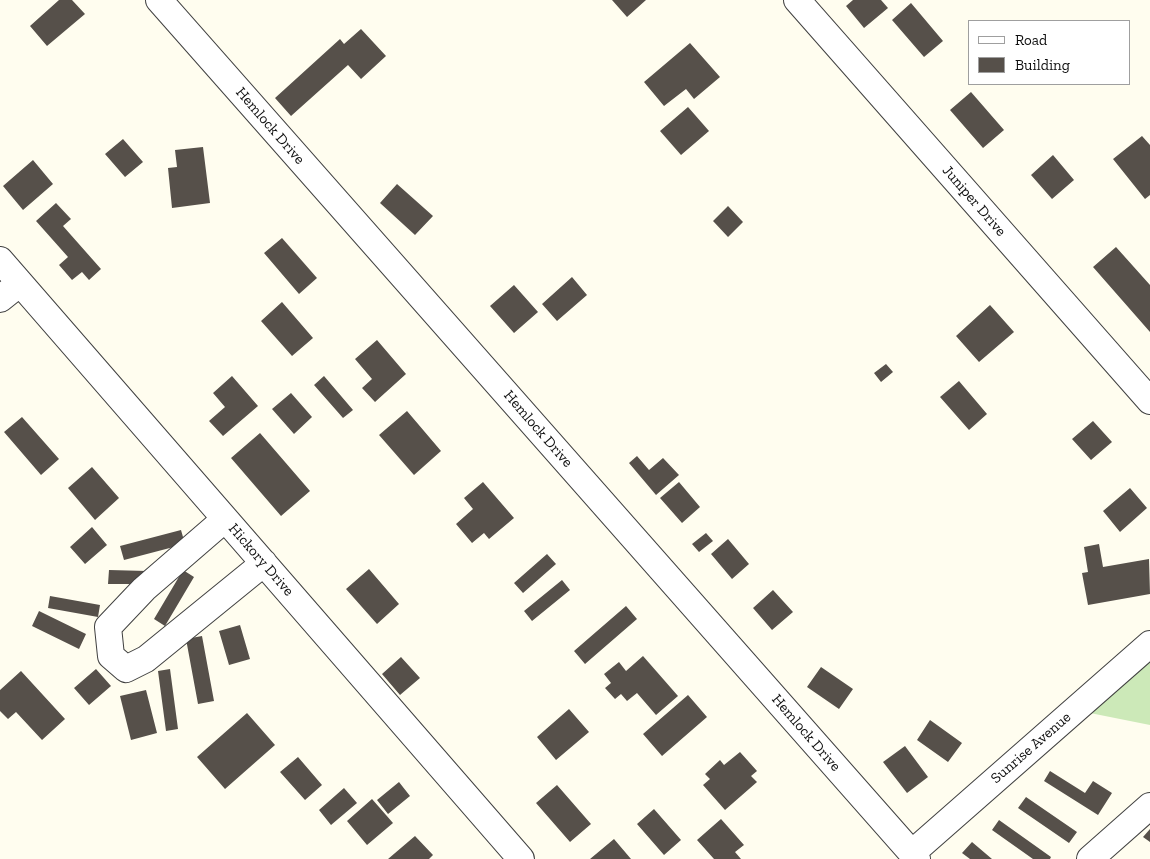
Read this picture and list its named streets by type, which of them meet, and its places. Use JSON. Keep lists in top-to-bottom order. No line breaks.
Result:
{"streets":{"street":["Hemlock Drive","Juniper Drive","Hickory Drive","Sunrise Avenue"]},"crossings":[["Hemlock Drive","Sunrise Avenue"]],"legend":["Road","Building"]}
